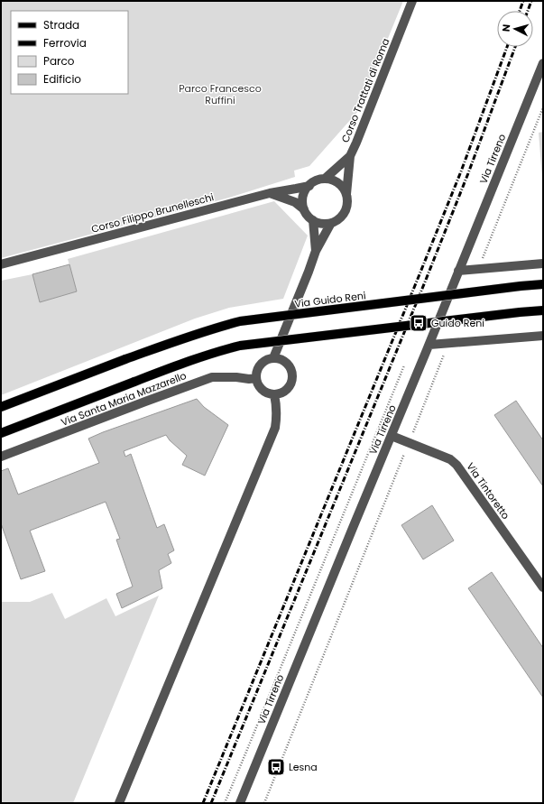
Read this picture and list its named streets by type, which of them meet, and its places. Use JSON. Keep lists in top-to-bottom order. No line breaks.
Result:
{"streets":{"main road":["Via Guido Reni","Via Santa Maria Mazzarello"],"street":["Corso Trattati di Roma","Via Tirreno","Corso Filippo Brunelleschi","Via Tintoretto"]},"crossings":[["Corso Trattati di Roma","Corso Filippo Brunelleschi"],["Via Tirreno","Via Tintoretto"]],"parks":["Parco Francesco Ruffini"],"places":{"bus stop":["Guido Reni","Lesna"]},"legend":["Strada","Ferrovia","Parco","Edificio"],"north":"left"}
